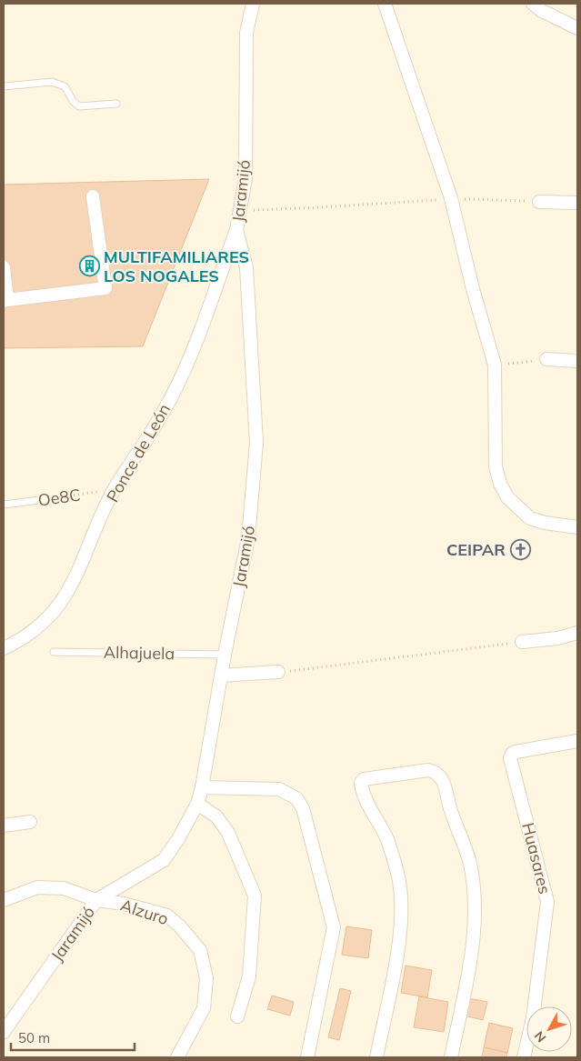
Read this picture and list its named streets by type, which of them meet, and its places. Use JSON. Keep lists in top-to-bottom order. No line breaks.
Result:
{"streets":{"street":["Jaramijó","Ponce de León","Huasares","Alzuro"],"lane":["Oe8C","Alhajuela"]},"crossings":[["Jaramijó","Ponce de León"],["Jaramijó","Alhajuela"],["Jaramijó","Alzuro"],["Ponce de León","Oe8C"]],"places":{"building":["MULTIFAMILIARES LOS NOGALES"],"church":["CEIPAR"]},"scale_bar":"50 m","north":"bottom left"}
